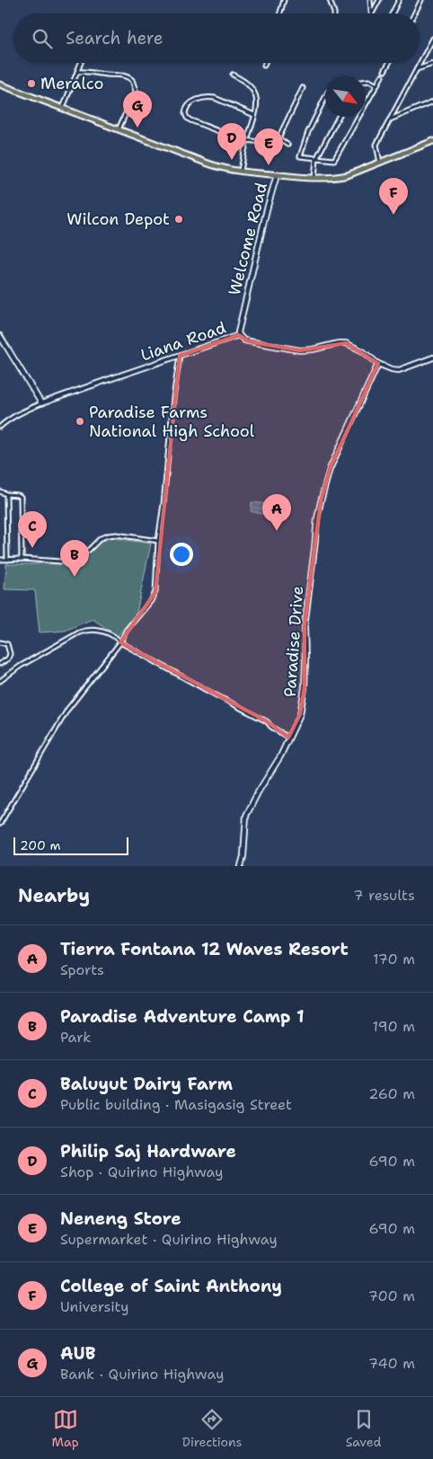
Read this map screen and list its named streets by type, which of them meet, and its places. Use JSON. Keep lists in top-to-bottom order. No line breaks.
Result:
{"streets":{"street":["Welcome Road","Liana Road","Paradise Drive"]},"crossings":[["Welcome Road","Liana Road"],["Liana Road","Paradise Drive"]],"places":["Meralco","Wilcon Depot","Paradise Farms National High School"],"scale_bar":"200 m","north":"bottom right","page":{"search":"Search here","pins":["G","D","E","F","A","C","B"],"scale":"200 m","heading":["Nearby","7 results"],"list":[{"mark":"A","name":"Tierra Fontana 12 Waves Resort","note":"Sports","value":"170 m"},{"mark":"B","name":"Paradise Adventure Camp 1","note":"Park","value":"190 m"},{"mark":"C","name":"Baluyut Dairy Farm","note":"Public building · Masigasig Street","value":"260 m"},{"mark":"D","name":"Philip Saj Hardware","note":"Shop · Quirino Highway","value":"690 m"},{"mark":"E","name":"Neneng Store","note":"Supermarket · Quirino Highway","value":"690 m"},{"mark":"F","name":"College of Saint Anthony","note":"University","value":"700 m"},{"mark":"G","name":"AUB","note":"Bank · Quirino Highway","value":"740 m"}],"nav":["Map","Directions","Saved"]}}
